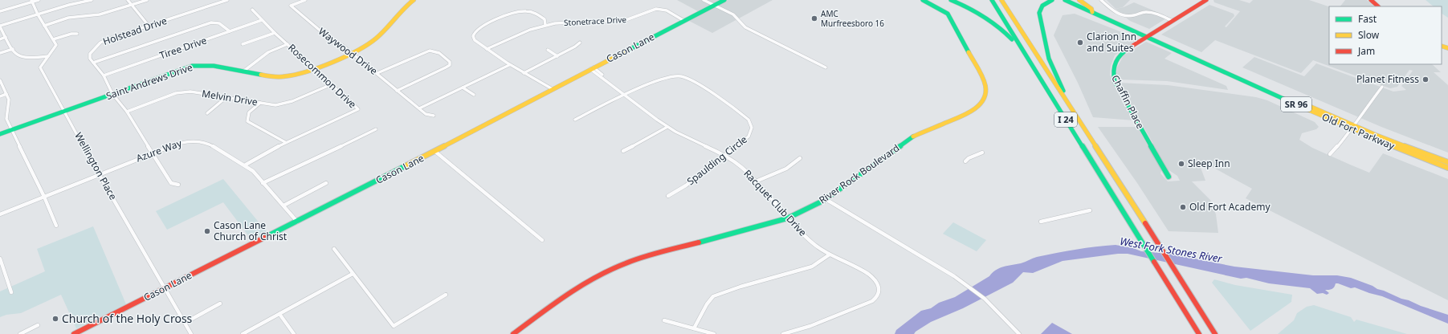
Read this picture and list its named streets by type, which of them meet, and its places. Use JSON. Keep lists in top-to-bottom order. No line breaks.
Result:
{"streets":{"main road":["Cason Lane","Saint Andrews Drive","Chaffin Place","SR 96","I 24","Old Fort Parkway","River Rock Boulevard"],"street":["Stonetrace Drive","Holstead Drive","Tiree Drive","Waywood Drive","Rosecommon Drive","Melvin Drive","Azure Way","Spaulding Circle","Wellington Place","Racquet Club Drive"]},"crossings":[["Stonetrace Drive","Cason Lane"],["Tiree Drive","Rosecommon Drive"],["Cason Lane","Azure Way"],["Cason Lane","Wellington Place"],["Cason Lane","Racquet Club Drive"],["Waywood Drive","Saint Andrews Drive"],["Rosecommon Drive","Saint Andrews Drive"],["Rosecommon Drive","Melvin Drive"],["Rosecommon Drive","Azure Way"],["Saint Andrews Drive","Wellington Place"],["Chaffin Place","Old Fort Parkway"],["Azure Way","Wellington Place"],["Spaulding Circle","Racquet Club Drive"],["River Rock Boulevard","Racquet Club Drive"]],"water":["West Fork Stones River"],"places":["AMC Murfreesboro 16","Clarion Inn and Suites","Planet Fitness","Sleep Inn","Old Fort Academy","Cason Lane Church of Christ","Church of the Holy Cross"],"legend":["Fast","Slow","Jam"]}
